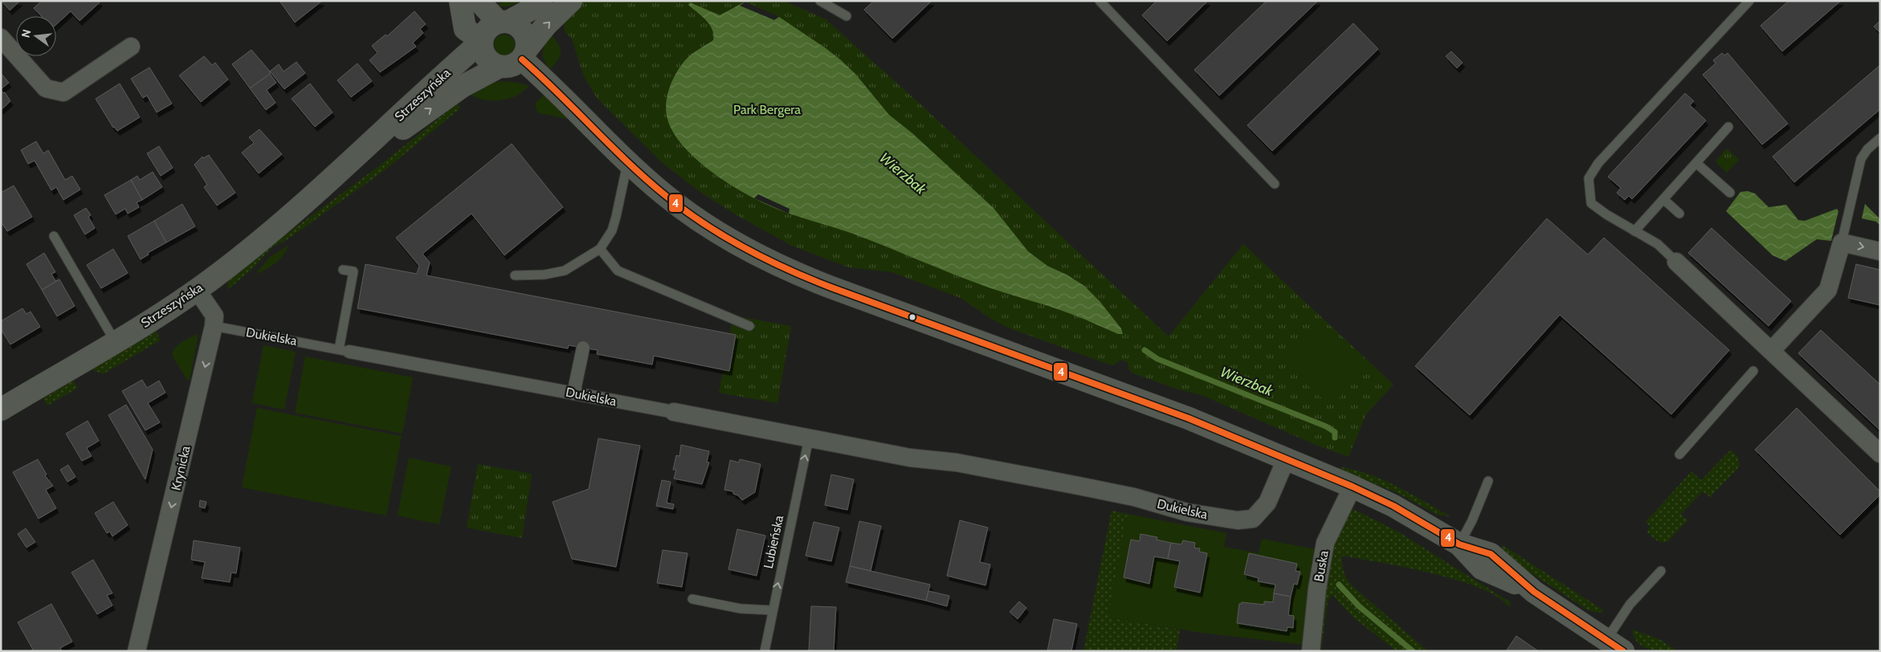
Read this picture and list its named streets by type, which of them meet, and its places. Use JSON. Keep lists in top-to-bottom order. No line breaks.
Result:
{"streets":{"street":["Strzeszyńska","Dukielska","Krynicka","Buska"],"lane":["Lubieńska"]},"crossings":[["Strzeszyńska","Krynicka"],["Dukielska","Krynicka"],["Dukielska","Lubieńska"]],"one_way":["Krynicka","Lubieńska"],"water":["Wierzbak"],"parks":["Park Bergera"],"lines":["transit line 4"],"north":"left"}
